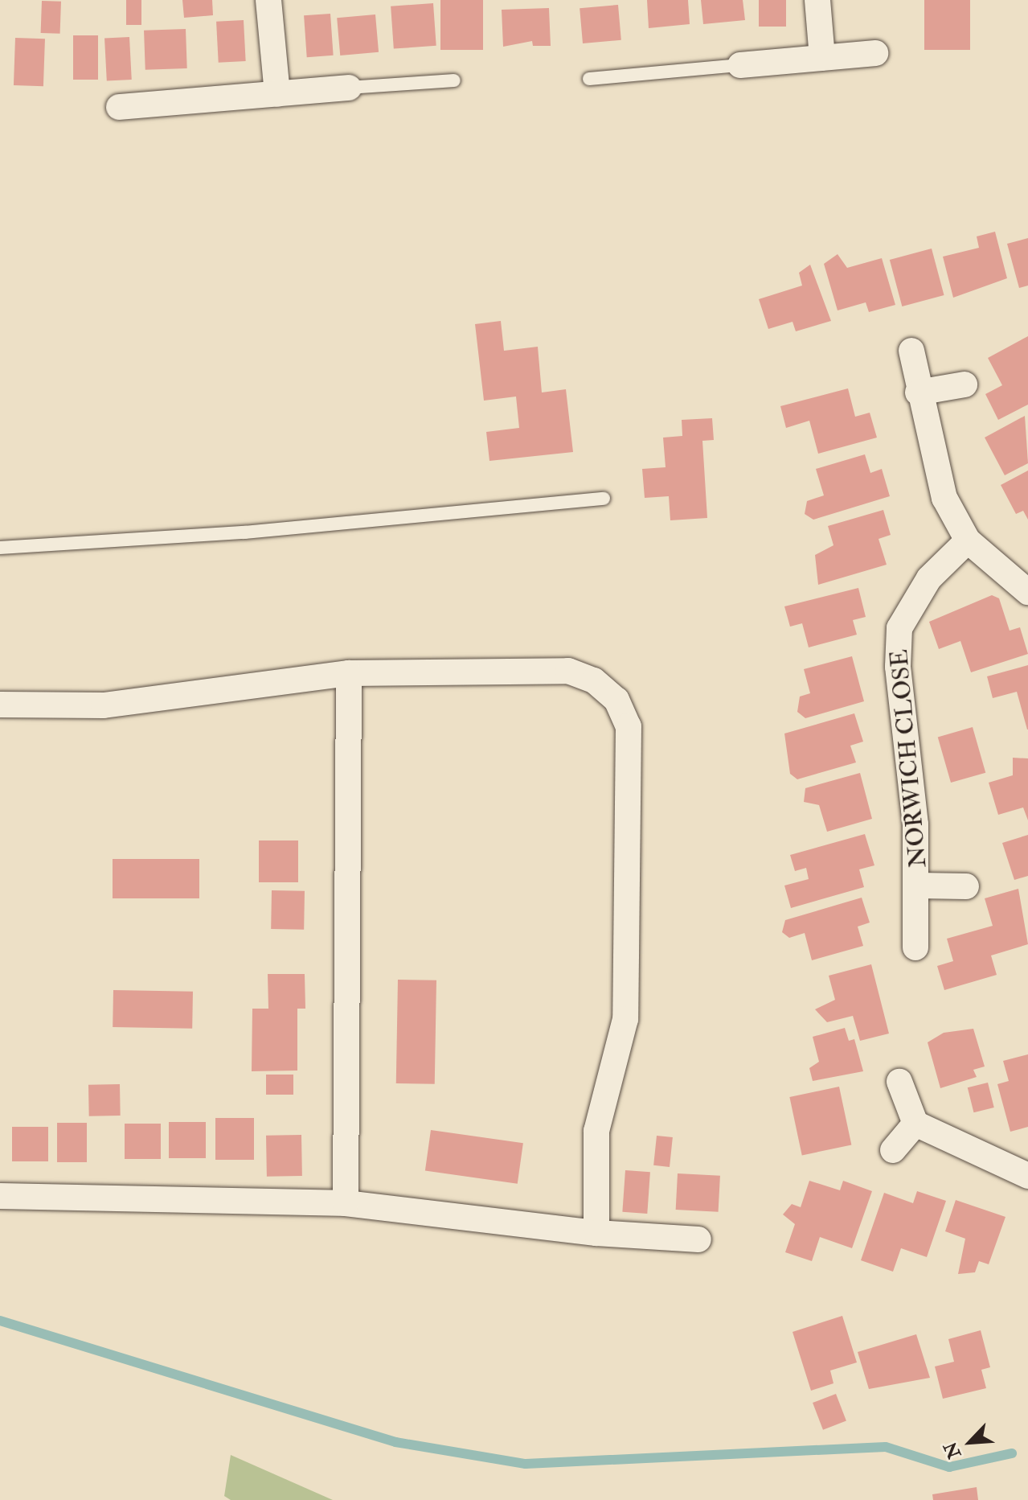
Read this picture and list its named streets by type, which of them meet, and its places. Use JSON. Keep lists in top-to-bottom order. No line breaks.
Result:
{"streets":{"street":["NORWICH CLOSE"]},"north":"bottom left"}
